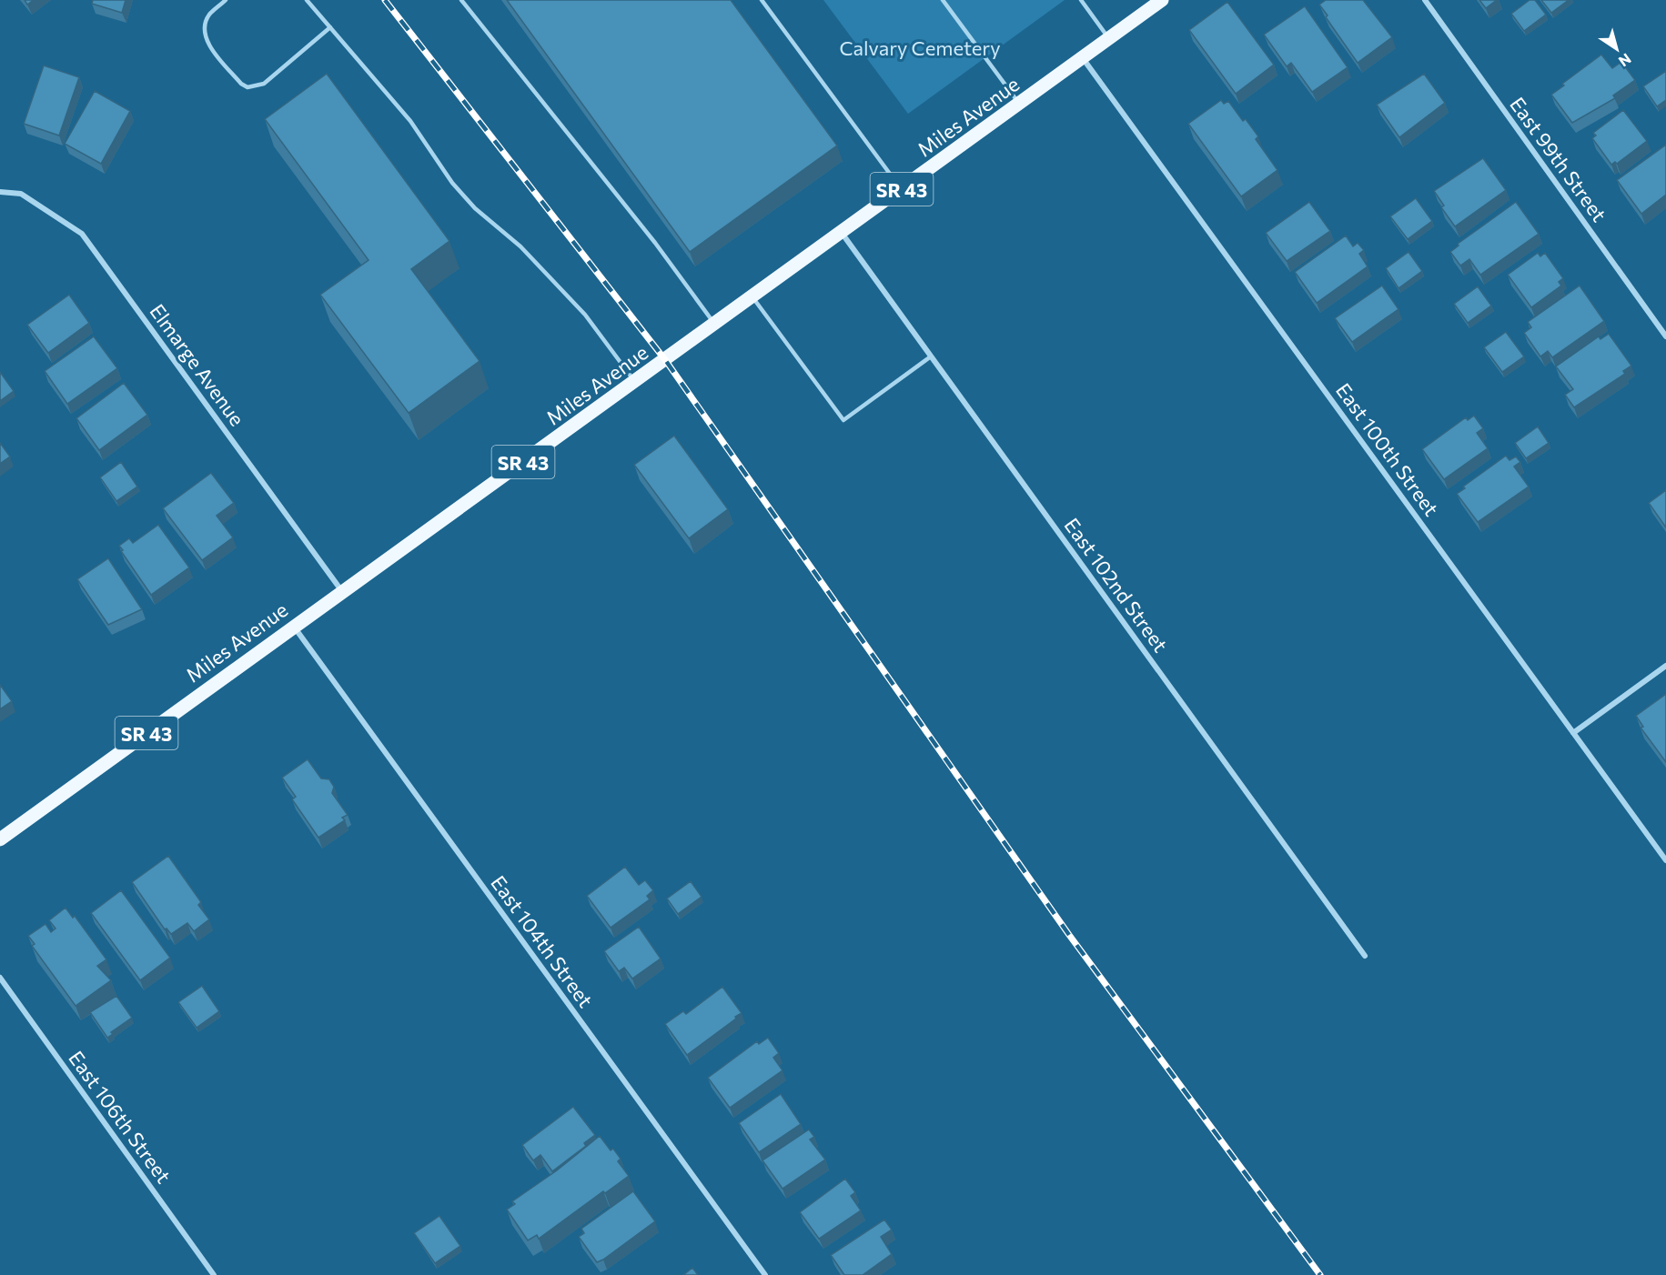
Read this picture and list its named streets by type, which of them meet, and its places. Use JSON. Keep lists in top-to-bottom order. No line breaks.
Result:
{"streets":{"main road":["Miles Avenue","SR 43"],"street":["East 99th Street","Elmarge Avenue","East 100th Street","East 102nd Street","East 104th Street","East 106th Street"]},"crossings":[["Miles Avenue","Elmarge Avenue"],["Miles Avenue","East 100th Street"],["Miles Avenue","East 102nd Street"],["Miles Avenue","East 104th Street"]],"parks":["Calvary Cemetery"],"north":"bottom right"}
